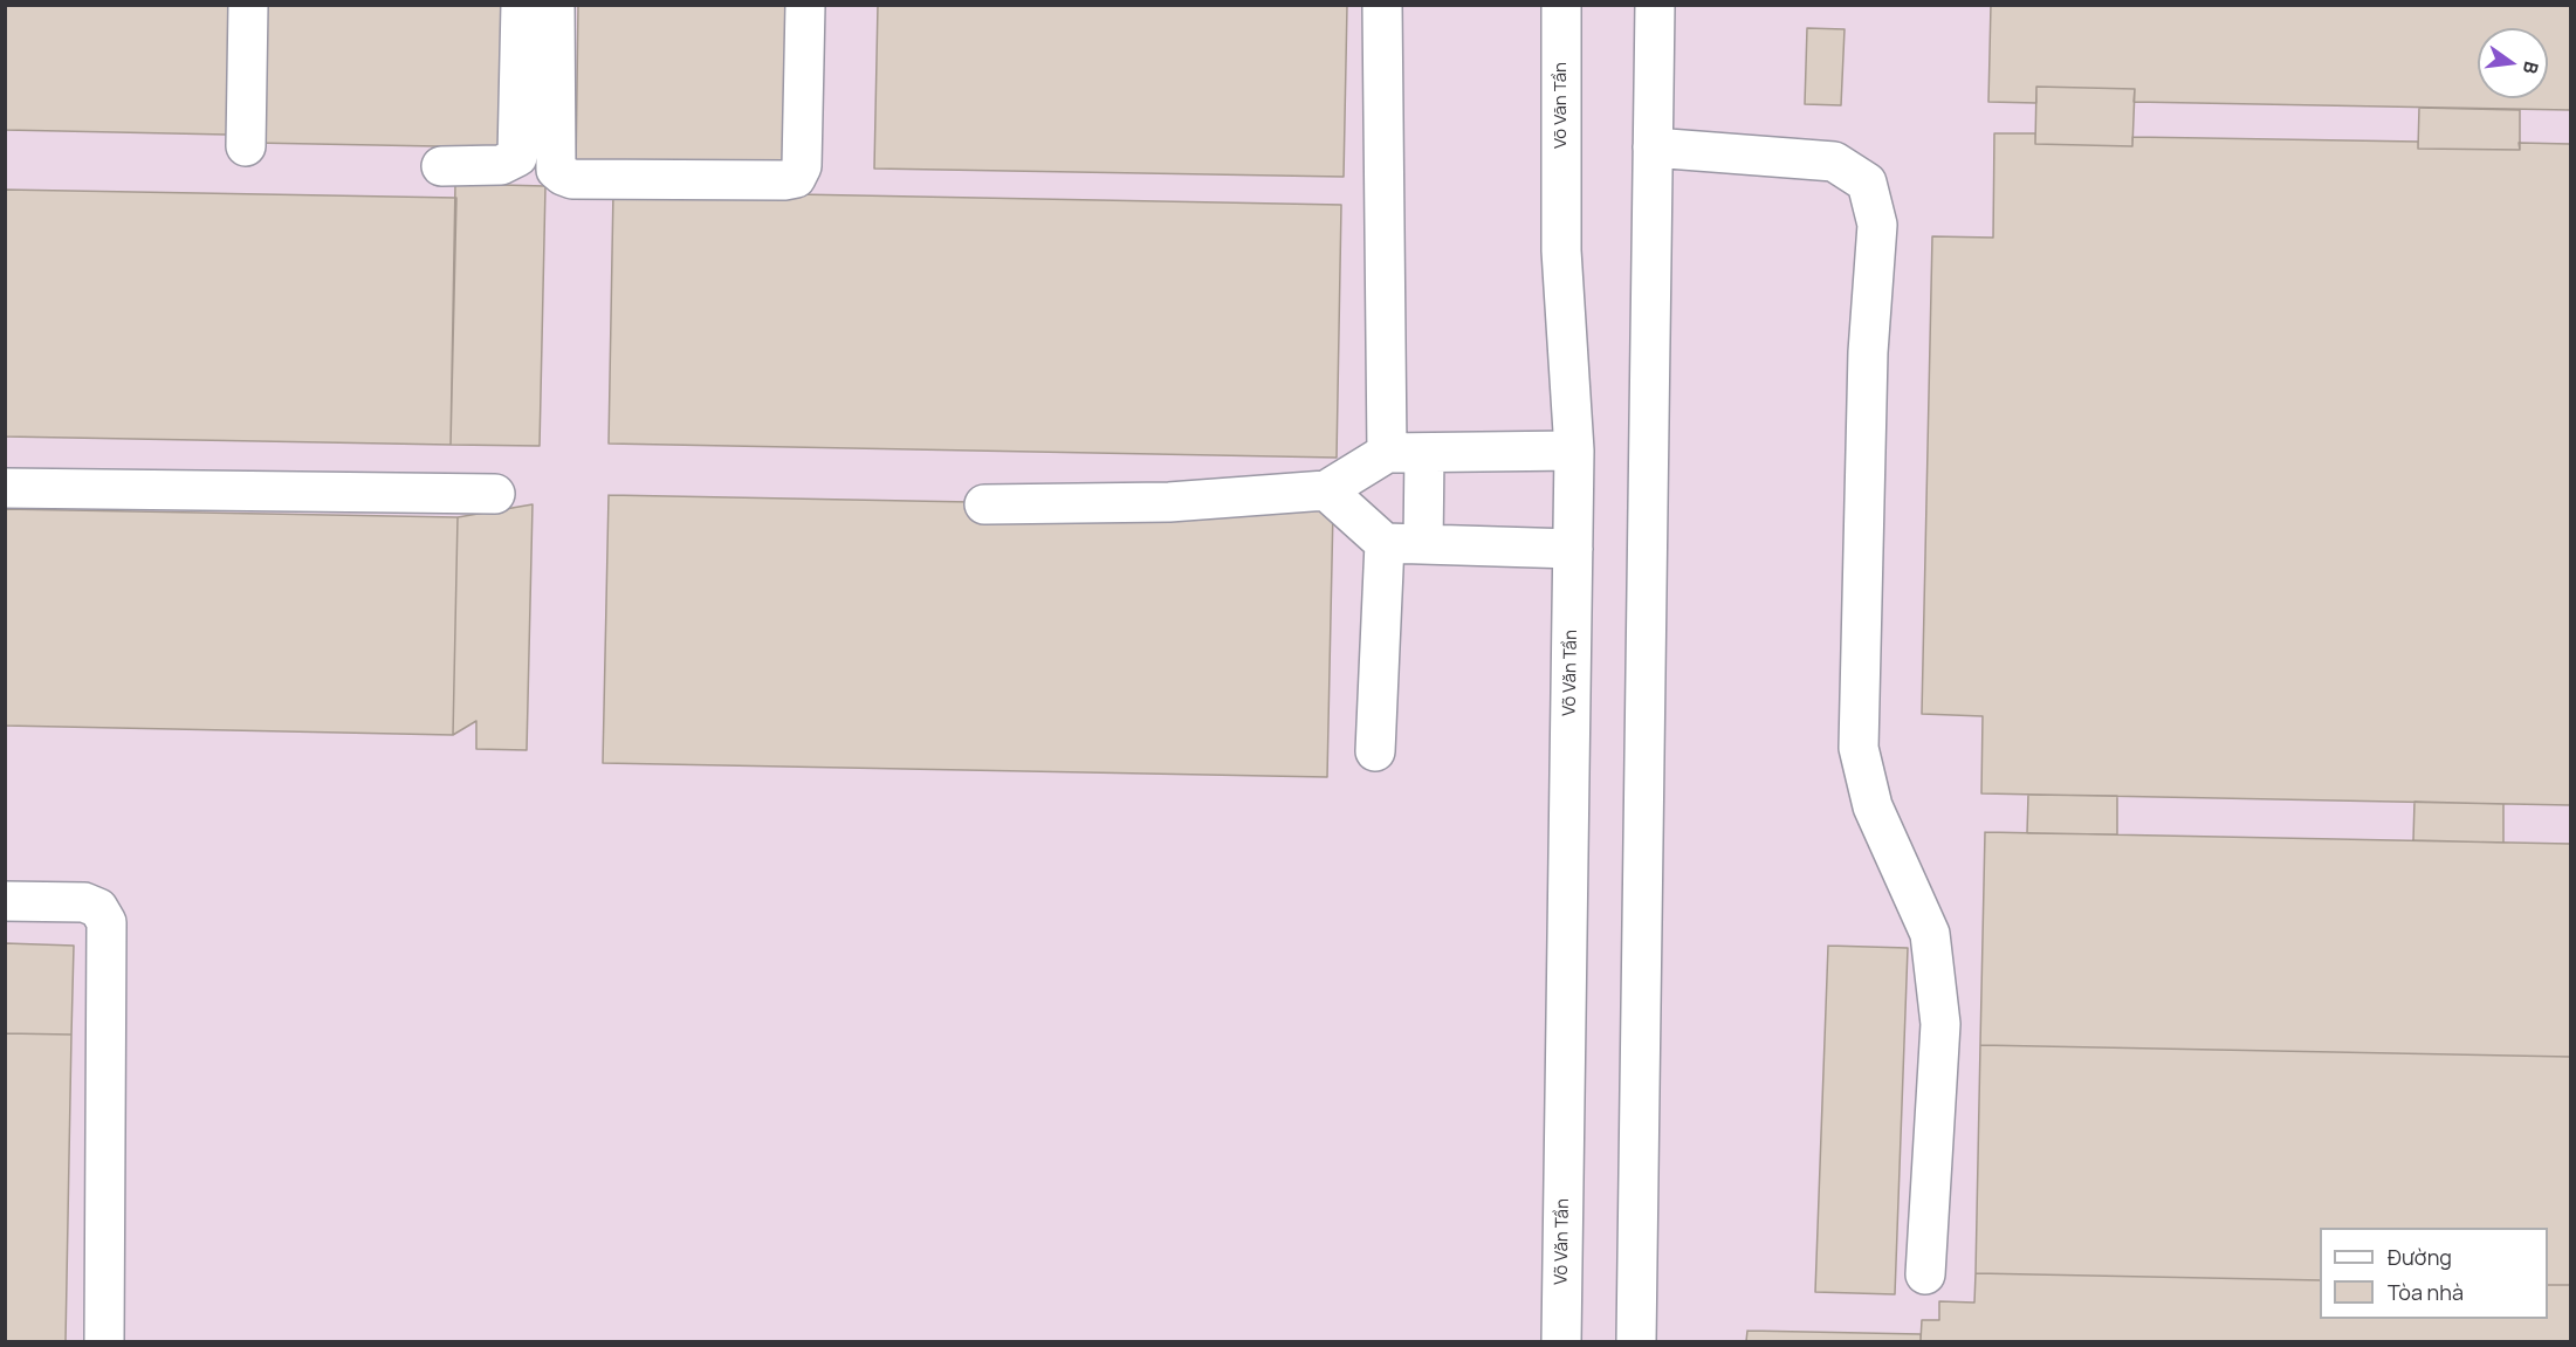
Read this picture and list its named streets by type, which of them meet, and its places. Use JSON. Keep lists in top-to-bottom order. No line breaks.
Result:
{"streets":{"street":["Võ Văn Tần"]},"legend":["Đường","Tòa nhà"],"north":"right"}
